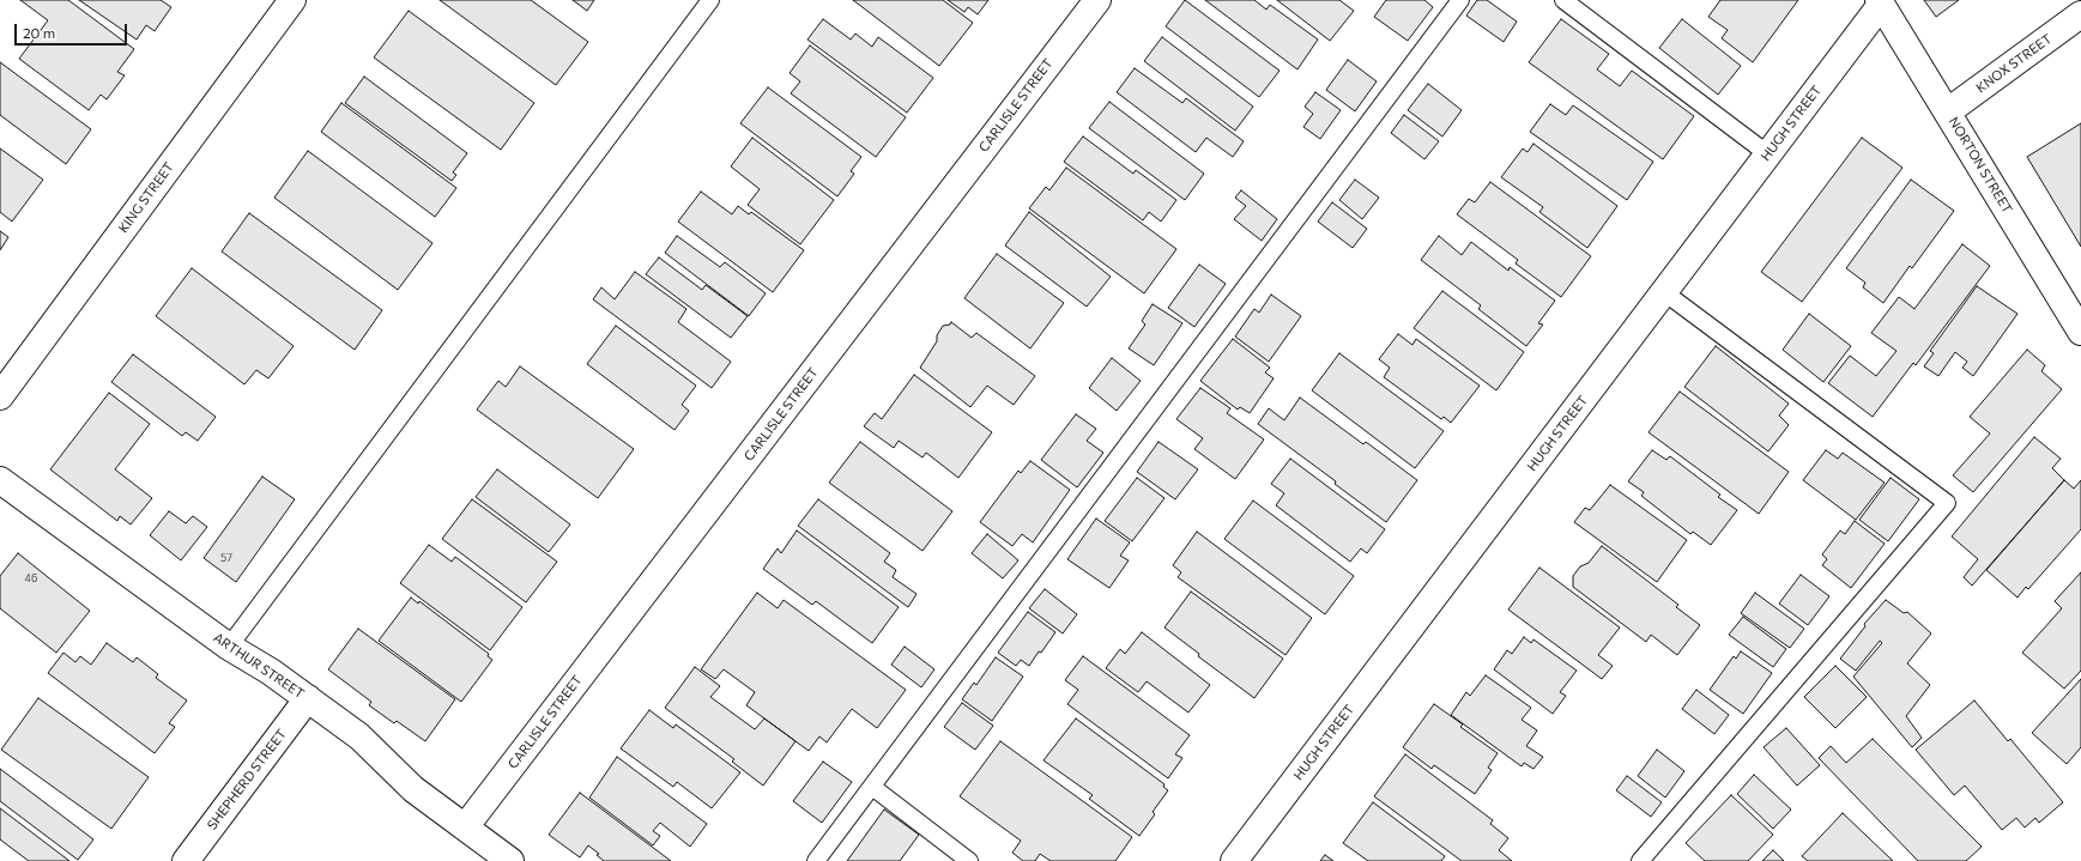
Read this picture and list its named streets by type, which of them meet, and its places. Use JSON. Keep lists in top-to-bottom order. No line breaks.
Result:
{"streets":{"street":["KNOX STREET","CARLISLE STREET","HUGH STREET","NORTON STREET","KING STREET","ARTHUR STREET","SHEPHERD STREET"]},"crossings":[["KNOX STREET","NORTON STREET"],["CARLISLE STREET","ARTHUR STREET"],["HUGH STREET","NORTON STREET"],["ARTHUR STREET","SHEPHERD STREET"]],"house_numbers":["57","46"],"scale_bar":"20 m"}
